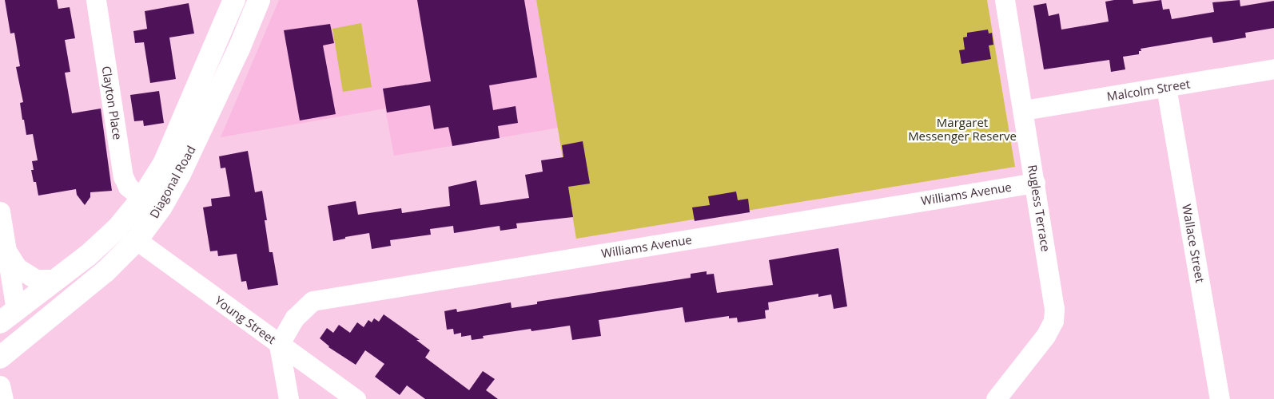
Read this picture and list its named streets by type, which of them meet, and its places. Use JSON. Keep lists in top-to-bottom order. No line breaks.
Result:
{"streets":{"main road":["Diagonal Road"],"street":["Malcolm Street","Clayton Place","Williams Avenue","Rugless Terrace","Wallace Street","Young Street"]},"crossings":[["Malcolm Street","Rugless Terrace"],["Malcolm Street","Wallace Street"],["Clayton Place","Diagonal Road"],["Diagonal Road","Young Street"],["Williams Avenue","Rugless Terrace"],["Williams Avenue","Young Street"]],"parks":["Margaret Messenger Reserve"]}
